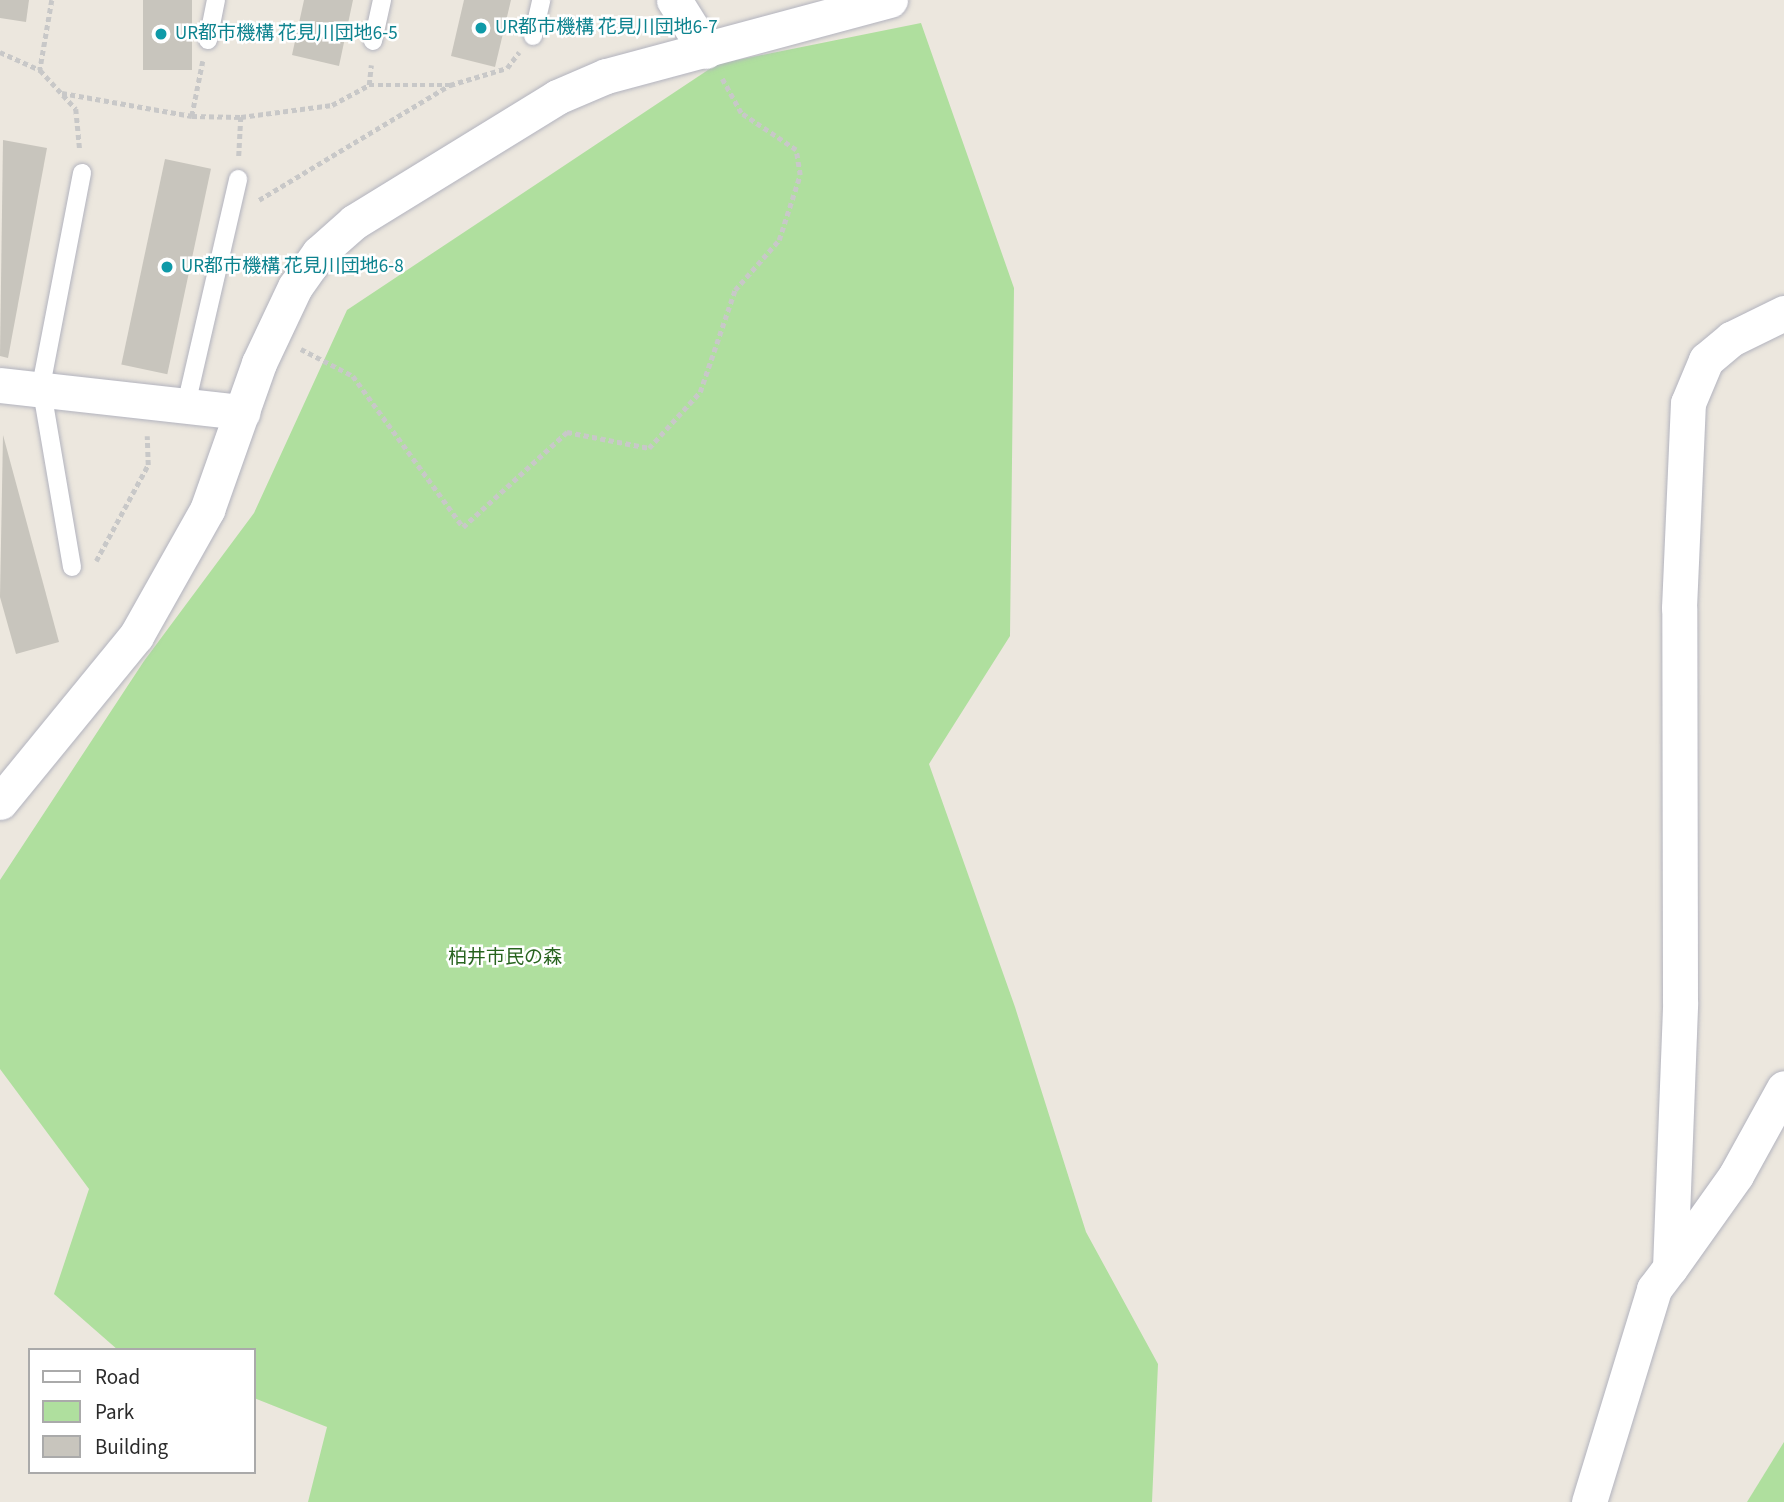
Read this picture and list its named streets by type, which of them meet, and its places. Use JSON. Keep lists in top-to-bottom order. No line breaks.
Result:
{"parks":["柏井市民の森"],"places":["UR都市機構 花見川団地6-7","UR都市機構 花見川団地6-5","UR都市機構 花見川団地6-8"],"legend":["Road","Park","Building"]}
